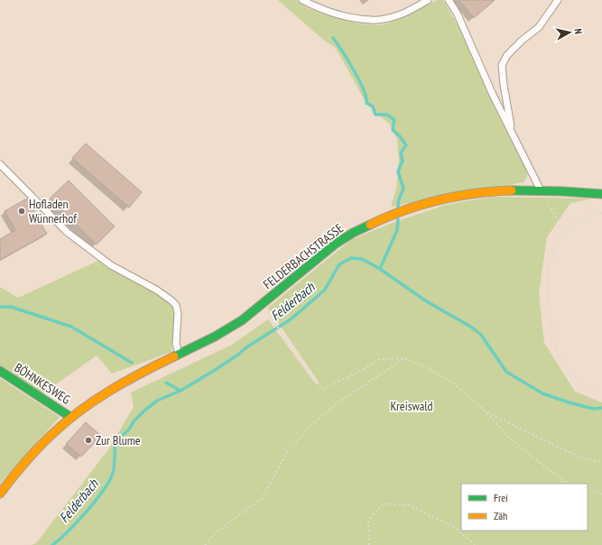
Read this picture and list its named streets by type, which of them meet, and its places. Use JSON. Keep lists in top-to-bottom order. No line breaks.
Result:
{"streets":{"street":["FELDERBACHSTRASSE","BÖHNKESWEG"]},"crossings":[["FELDERBACHSTRASSE","BÖHNKESWEG"]],"water":["Felderbach"],"parks":["Kreiswald"],"places":["Hofladen Wünnerhof","Zur Blume"],"legend":["Frei","Zäh"],"north":"right"}
